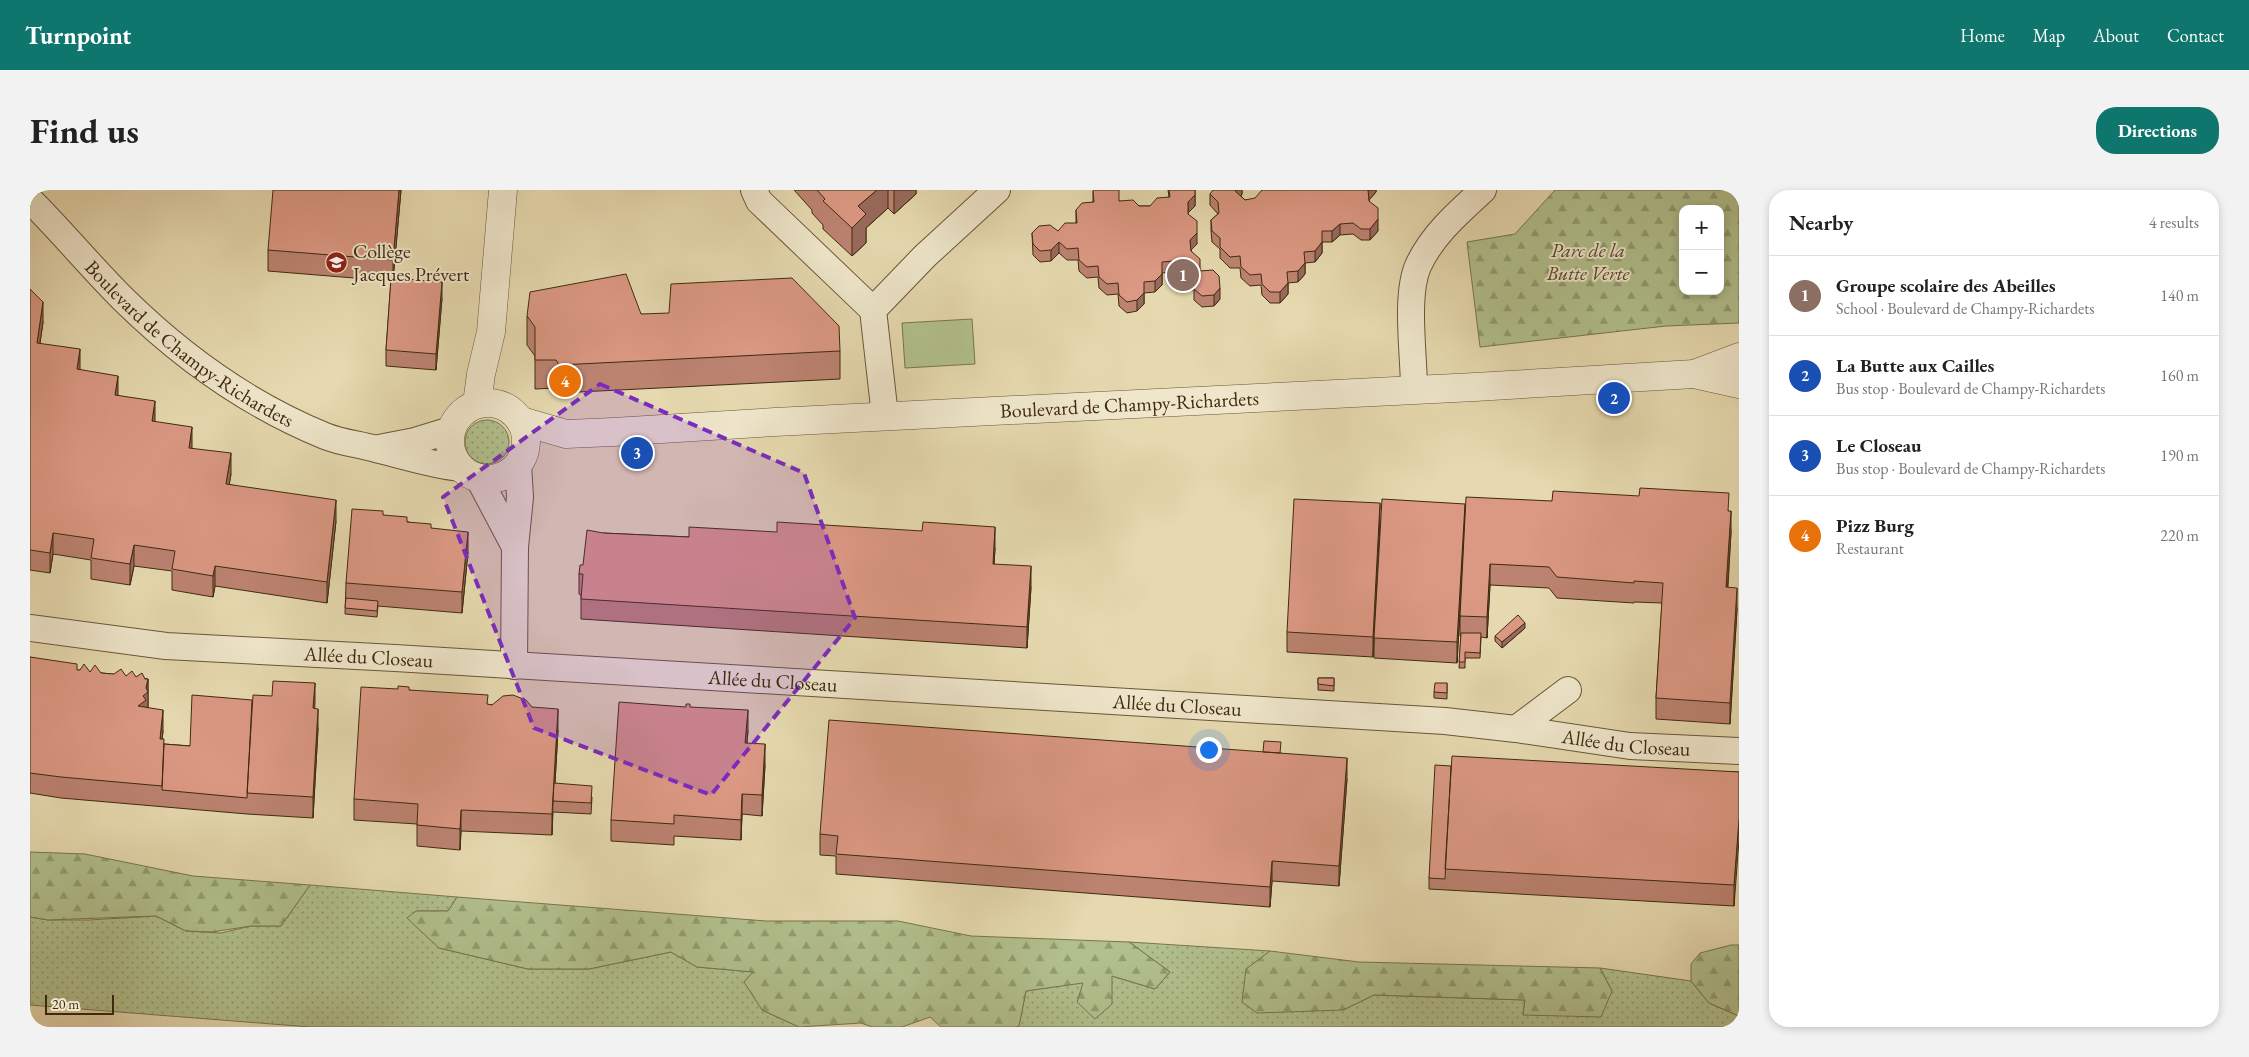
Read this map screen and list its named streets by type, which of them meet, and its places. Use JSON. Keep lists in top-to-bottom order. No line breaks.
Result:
{"streets":{"street":["Boulevard de Champy-Richardets","Allée du Closeau"]},"parks":["Parc de la Butte Verte"],"places":{"school or university":["Collège Jacques Prévert"]},"scale_bar":"20 m","page":{"header":"Turnpoint","nav":["Home","Map","About","Contact"],"buttons":"Directions","title":"Find us","heading":["Nearby","4 results"],"map_buttons":["+","−"],"list":[{"mark":"1","name":"Groupe scolaire des Abeilles","note":"School · Boulevard de Champy-Richardets","value":"140 m"},{"mark":"2","name":"La Butte aux Cailles","note":"Bus stop · Boulevard de Champy-Richardets","value":"160 m"},{"mark":"3","name":"Le Closeau","note":"Bus stop · Boulevard de Champy-Richardets","value":"190 m"},{"mark":"4","name":"Pizz Burg","note":"Restaurant","value":"220 m"}],"pins":["1","4","2","3"],"scale":"20 m"}}
